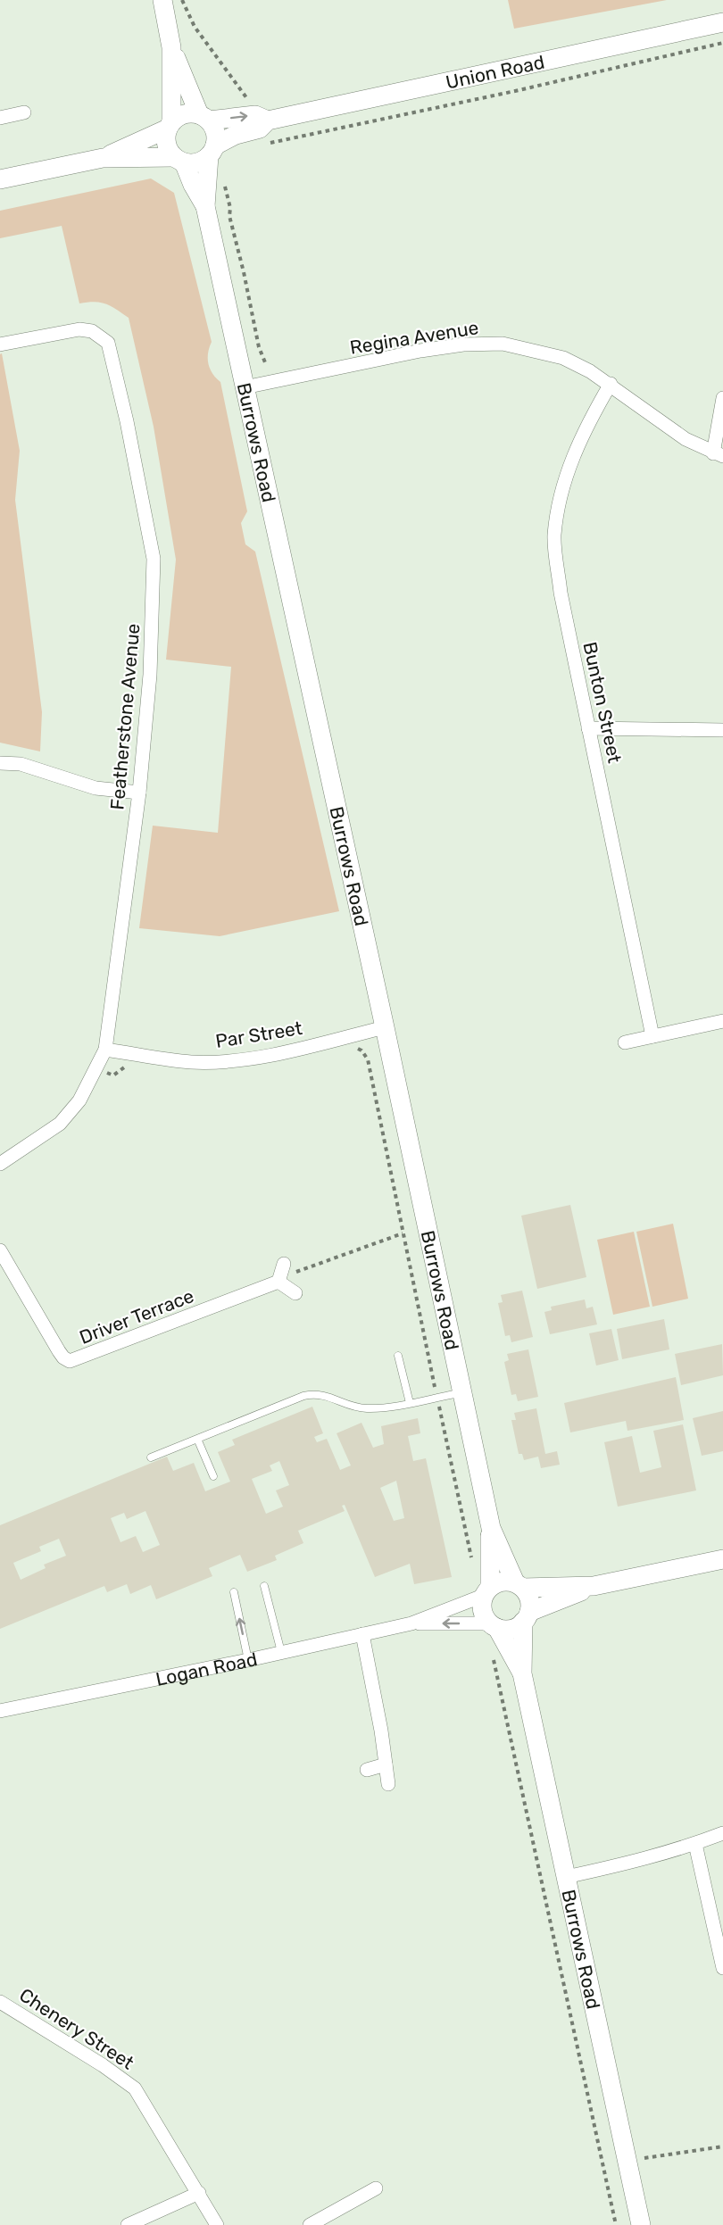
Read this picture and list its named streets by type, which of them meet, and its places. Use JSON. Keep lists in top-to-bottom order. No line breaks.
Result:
{"streets":{"main road":["Union Road","Burrows Road"],"street":["Regina Avenue","Bunton Street","Featherstone Avenue","Par Street","Driver Terrace","Logan Road","Chenery Street"]},"crossings":[["Union Road","Burrows Road"],["Regina Avenue","Burrows Road"],["Regina Avenue","Bunton Street"],["Burrows Road","Par Street"],["Burrows Road","Logan Road"],["Featherstone Avenue","Par Street"]]}
